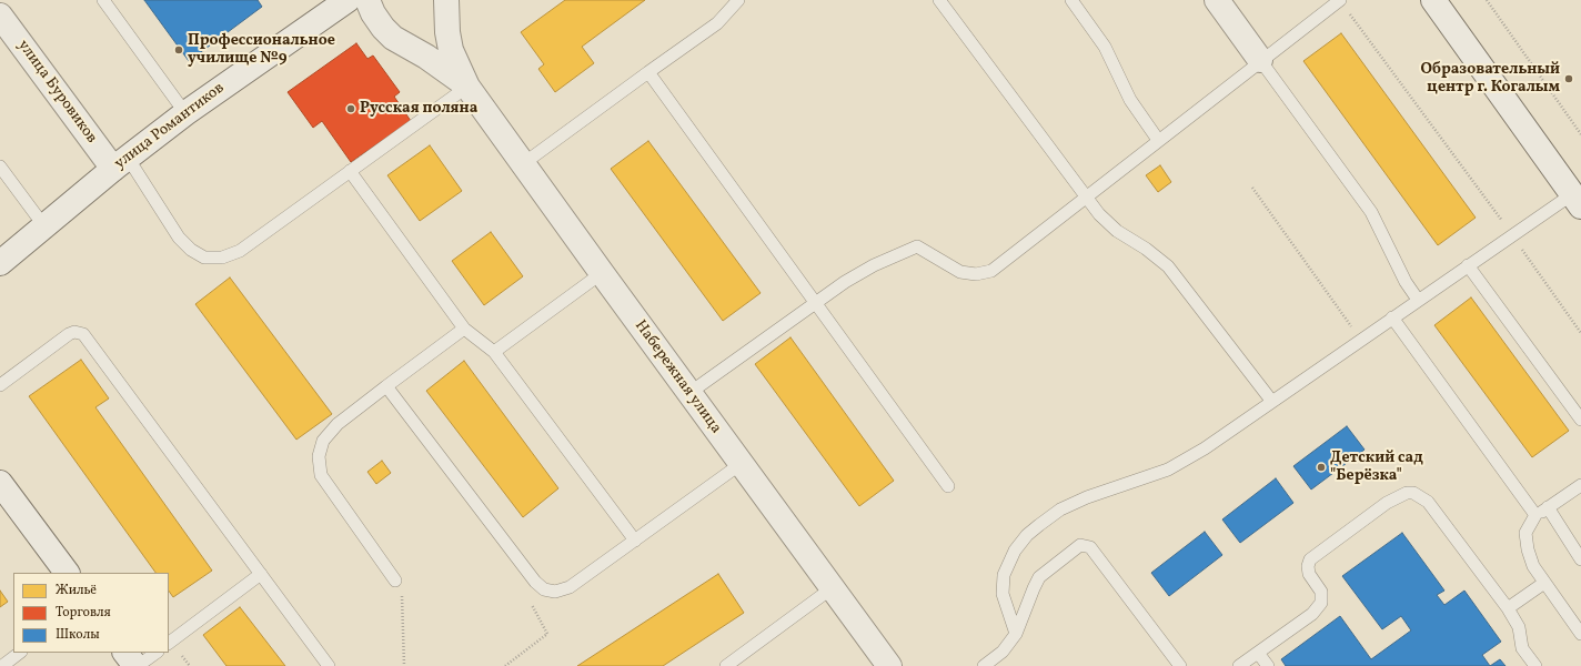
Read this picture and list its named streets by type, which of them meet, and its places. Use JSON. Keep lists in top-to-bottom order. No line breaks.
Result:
{"streets":{"street":["улица Буровиков","улица Романтиков","Набережная улица"]},"crossings":[["улица Буровиков","улица Романтиков"]],"places":["Профессиональное училище №9","Образовательный центр г. Когалым","Русская поляна","Детский сад \"Берёзка\""],"legend":["Жильё","Торговля","Школы"]}
